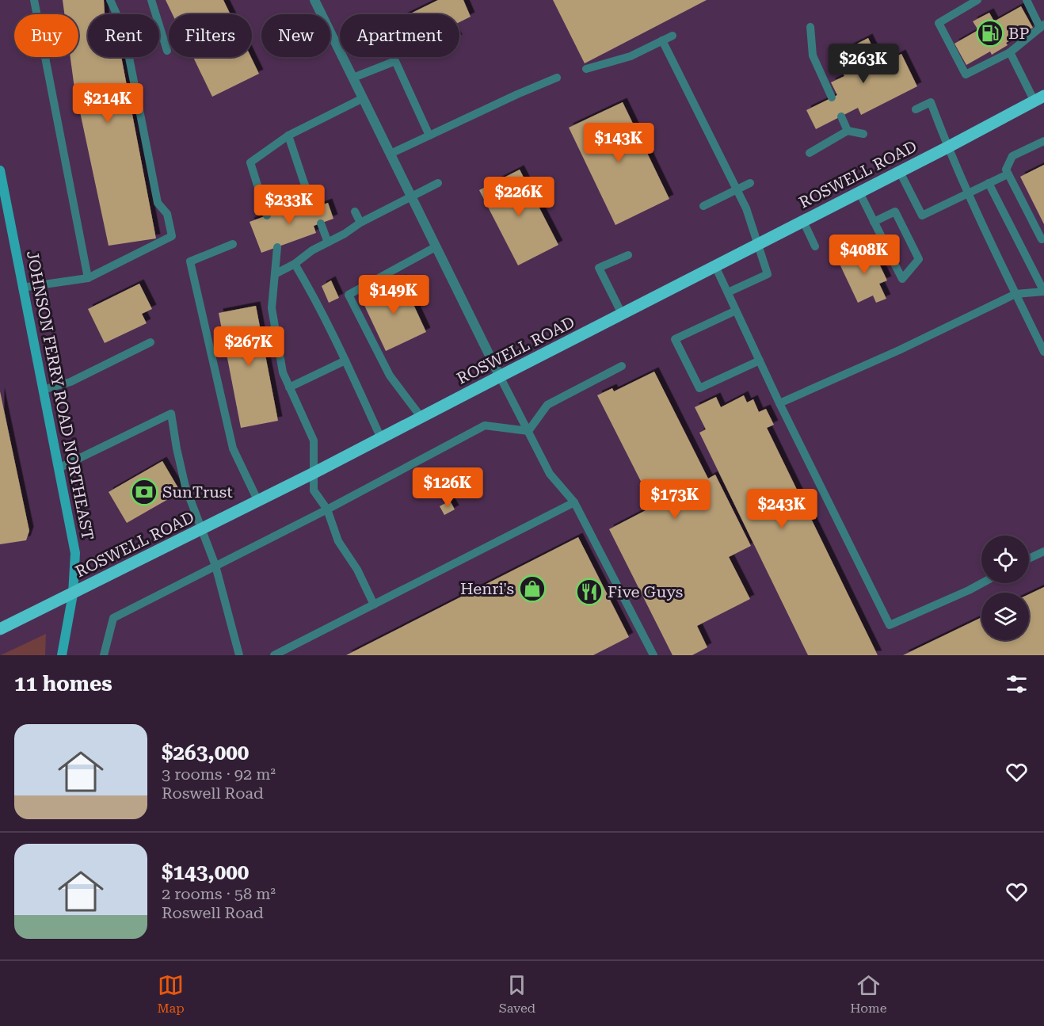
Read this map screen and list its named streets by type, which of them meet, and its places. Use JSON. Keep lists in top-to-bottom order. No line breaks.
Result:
{"streets":{"main road":["ROSWELL ROAD"],"street":["JOHNSON FERRY ROAD NORTHEAST"]},"crossings":[["ROSWELL ROAD","JOHNSON FERRY ROAD NORTHEAST"]],"places":{"fuel station":["BP"],"bank":["SunTrust"],"shop":["Henri's"],"restaurant":["Five Guys"]},"page":{"chip":["Buy","Rent","Filters","New","Apartment"],"price":["$263K","$214K","$143K","$226K","$233K","$408K","$149K","$267K","$126K","$173K","$243K"],"heading":"11 homes","list":[{"name":"$263,000","note":"3 rooms · 92 m² · Roswell Road"},{"name":"$143,000","note":"2 rooms · 58 m² · Roswell Road"}],"tabs":["Map","Saved","Home"]}}
